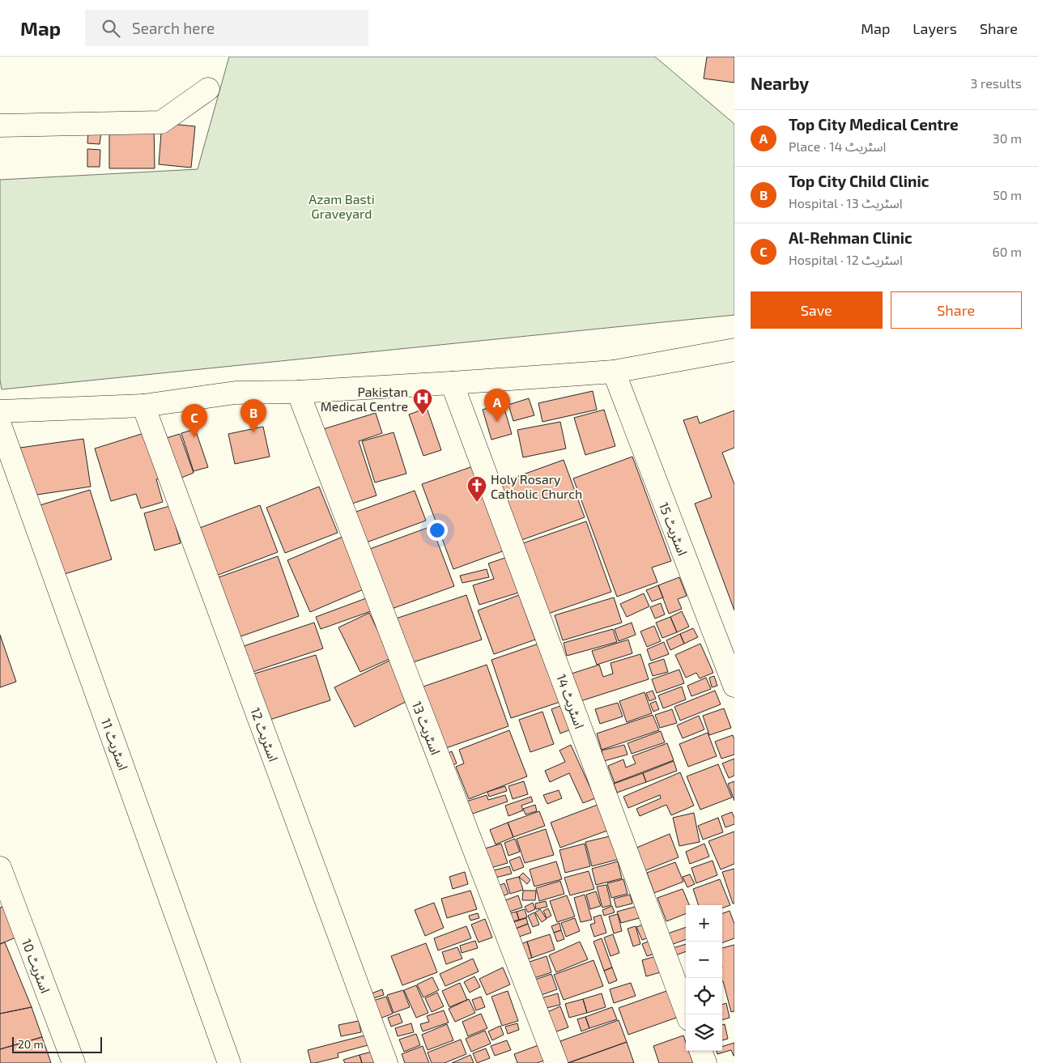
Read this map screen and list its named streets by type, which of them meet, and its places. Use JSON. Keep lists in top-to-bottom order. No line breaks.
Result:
{"streets":{"street":["اسٹریٹ 15","اسٹریٹ 14","اسٹریٹ 13","اسٹریٹ 12","اسٹریٹ 11","اسٹریٹ 10"]},"parks":["Azam Basti Graveyard"],"places":{"hospital":["Pakistan Medical Centre"],"church":["Holy Rosary Catholic Church"]},"scale_bar":"20 m","page":{"header":"Map","search":"Search here","nav":["Map","Layers","Share"],"heading":["Nearby","3 results"],"list":[{"mark":"A","name":"Top City Medical Centre","note":"Place · اسٹریٹ 14","value":"30 m"},{"mark":"B","name":"Top City Child Clinic","note":"Hospital · اسٹریٹ 13","value":"50 m"},{"mark":"C","name":"Al-Rehman Clinic","note":"Hospital · اسٹریٹ 12","value":"60 m"}],"buttons":["Save","Share"],"pins":["A","B","C"],"map_buttons":["+","−"],"scale":"20 m"}}
